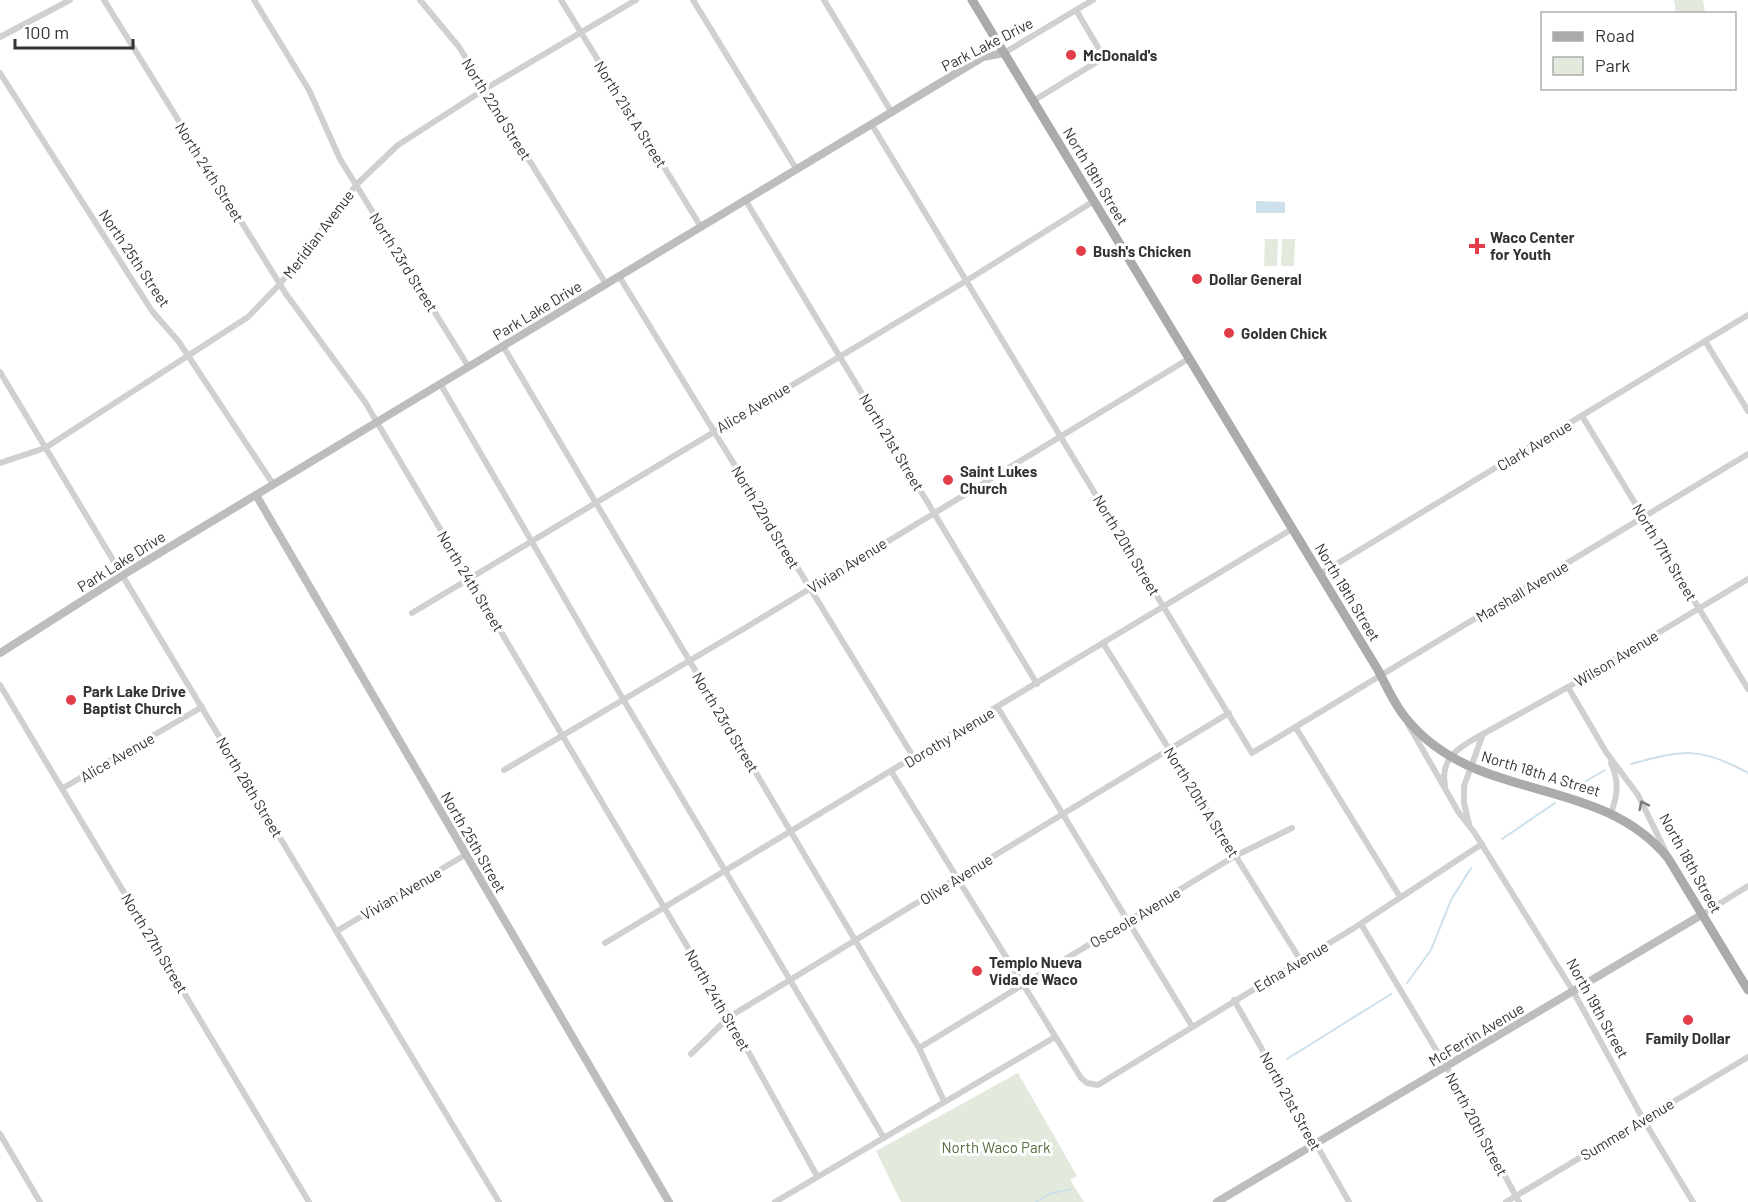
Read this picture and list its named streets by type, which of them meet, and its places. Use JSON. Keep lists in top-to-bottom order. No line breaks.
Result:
{"streets":{"main road":["North 19th Street","North 18th A Street","North 18th Street"],"street":["Park Lake Drive","North 22nd Street","North 21st A Street","North 24th Street","Meridian Avenue","North 25th Street","North 23rd Street","Alice Avenue","North 21st Street","Clark Avenue","North 20th Street","North 17th Street","Vivian Avenue","Marshall Avenue","Wilson Avenue","Dorothy Avenue","North 26th Street","North 20th A Street","Olive Avenue","Osceole Avenue","North 27th Street","Edna Avenue","McFerrin Avenue","Summer Avenue"]},"crossings":[["Park Lake Drive","North 22nd Street"],["Park Lake Drive","North 21st A Street"],["Park Lake Drive","North 24th Street"],["Park Lake Drive","North 19th Street"],["Park Lake Drive","North 25th Street"],["Park Lake Drive","North 23rd Street"],["Park Lake Drive","North 21st Street"],["Park Lake Drive","North 20th Street"],["Park Lake Drive","North 26th Street"],["North 22nd Street","Meridian Avenue"],["North 22nd Street","Alice Avenue"],["North 22nd Street","Vivian Avenue"],["North 22nd Street","Dorothy Avenue"],["North 21st A Street","Meridian Avenue"],["North 24th Street","Meridian Avenue"],["North 24th Street","Alice Avenue"],["North 24th Street","Vivian Avenue"],["North 24th Street","Dorothy Avenue"],["North 24th Street","Olive Avenue"],["North 19th Street","Alice Avenue"],["North 19th Street","Clark Avenue"],["North 19th Street","Vivian Avenue"],["North 19th Street","Marshall Avenue"],["North 19th Street","Dorothy Avenue"],["North 19th Street","North 18th A Street"],["North 19th Street","Edna Avenue"],["North 19th Street","McFerrin Avenue"],["North 19th Street","Summer Avenue"],["Meridian Avenue","North 25th Street"],["Meridian Avenue","North 23rd Street"],["Meridian Avenue","North 26th Street"],["North 25th Street","Vivian Avenue"],["North 23rd Street","Alice Avenue"],["North 23rd Street","Vivian Avenue"],["North 23rd Street","Dorothy Avenue"],["North 23rd Street","Olive Avenue"],["North 23rd Street","Osceole Avenue"],["Alice Avenue","North 21st Street"],["Alice Avenue","North 20th Street"],["Alice Avenue","North 26th Street"],["Alice Avenue","North 27th Street"],["North 21st Street","Vivian Avenue"],["North 21st Street","Dorothy Avenue"],["North 21st Street","Edna Avenue"],["North 21st Street","McFerrin Avenue"],["Clark Avenue","North 17th Street"],["North 20th Street","Vivian Avenue"],["North 20th Street","Marshall Avenue"],["North 20th Street","Dorothy Avenue"],["North 20th Street","Olive Avenue"],["North 20th Street","Edna Avenue"],["North 20th Street","McFerrin Avenue"],["North 20th Street","Summer Avenue"],["North 17th Street","Marshall Avenue"],["North 17th Street","Wilson Avenue"],["Vivian Avenue","North 26th Street"],["Wilson Avenue","North 18th A Street"],["Wilson Avenue","North 18th Street"],["Dorothy Avenue","North 20th A Street"],["North 18th A Street","North 18th Street"],["North 20th A Street","Olive Avenue"],["North 20th A Street","Osceole Avenue"],["North 20th A Street","Edna Avenue"],["North 18th Street","McFerrin Avenue"]],"parks":["North Waco Park"],"places":{"other":["McDonald's","Bush's Chicken","Dollar General","Golden Chick","Saint Lukes Church","Park Lake Drive Baptist Church","Templo Nueva Vida de Waco","Family Dollar"],"health":["Waco Center for Youth"]},"legend":["Road","Park"],"scale_bar":"100 m"}
